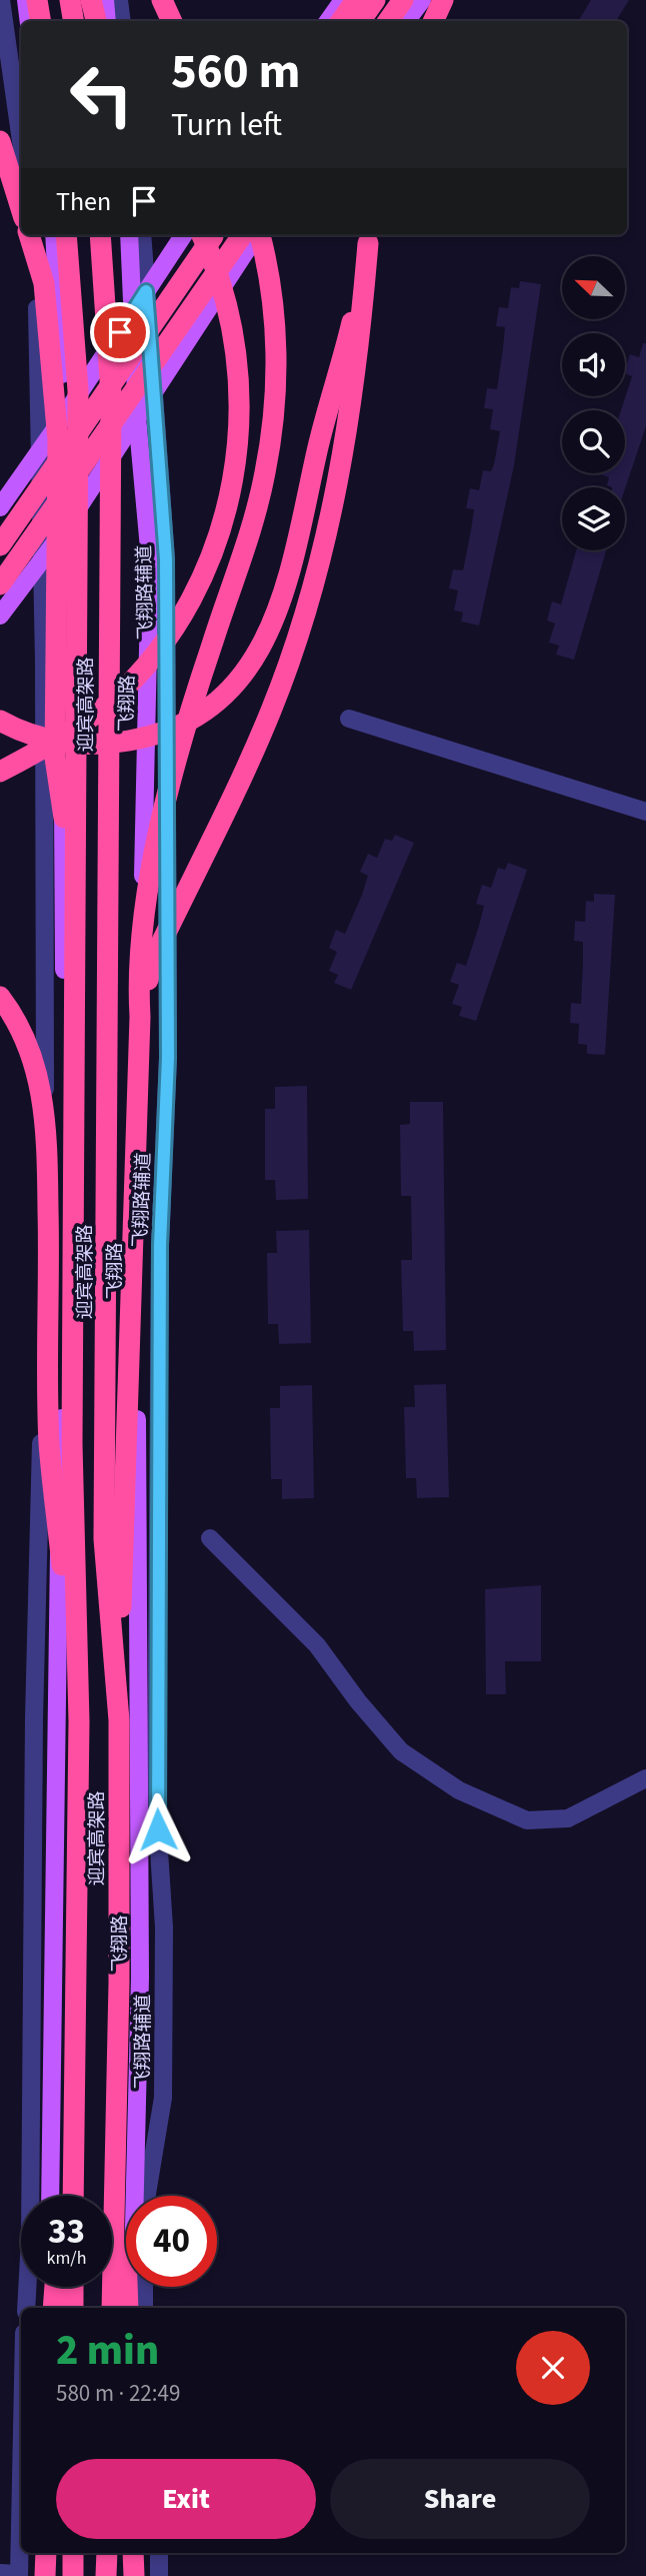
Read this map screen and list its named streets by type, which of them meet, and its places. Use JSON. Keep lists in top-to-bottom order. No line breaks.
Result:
{"streets":{"highway":["迎宾高架路"],"main road":["飞翔路"],"street":["飞翔路辅道"]},"north":"top left","page":{"turn":["560 m","Turn left"],"then":"Then","speed":"33 km/h","limit":"40","heading":["2 min","580 m · 22:49"],"buttons":["Exit","Share"]}}
